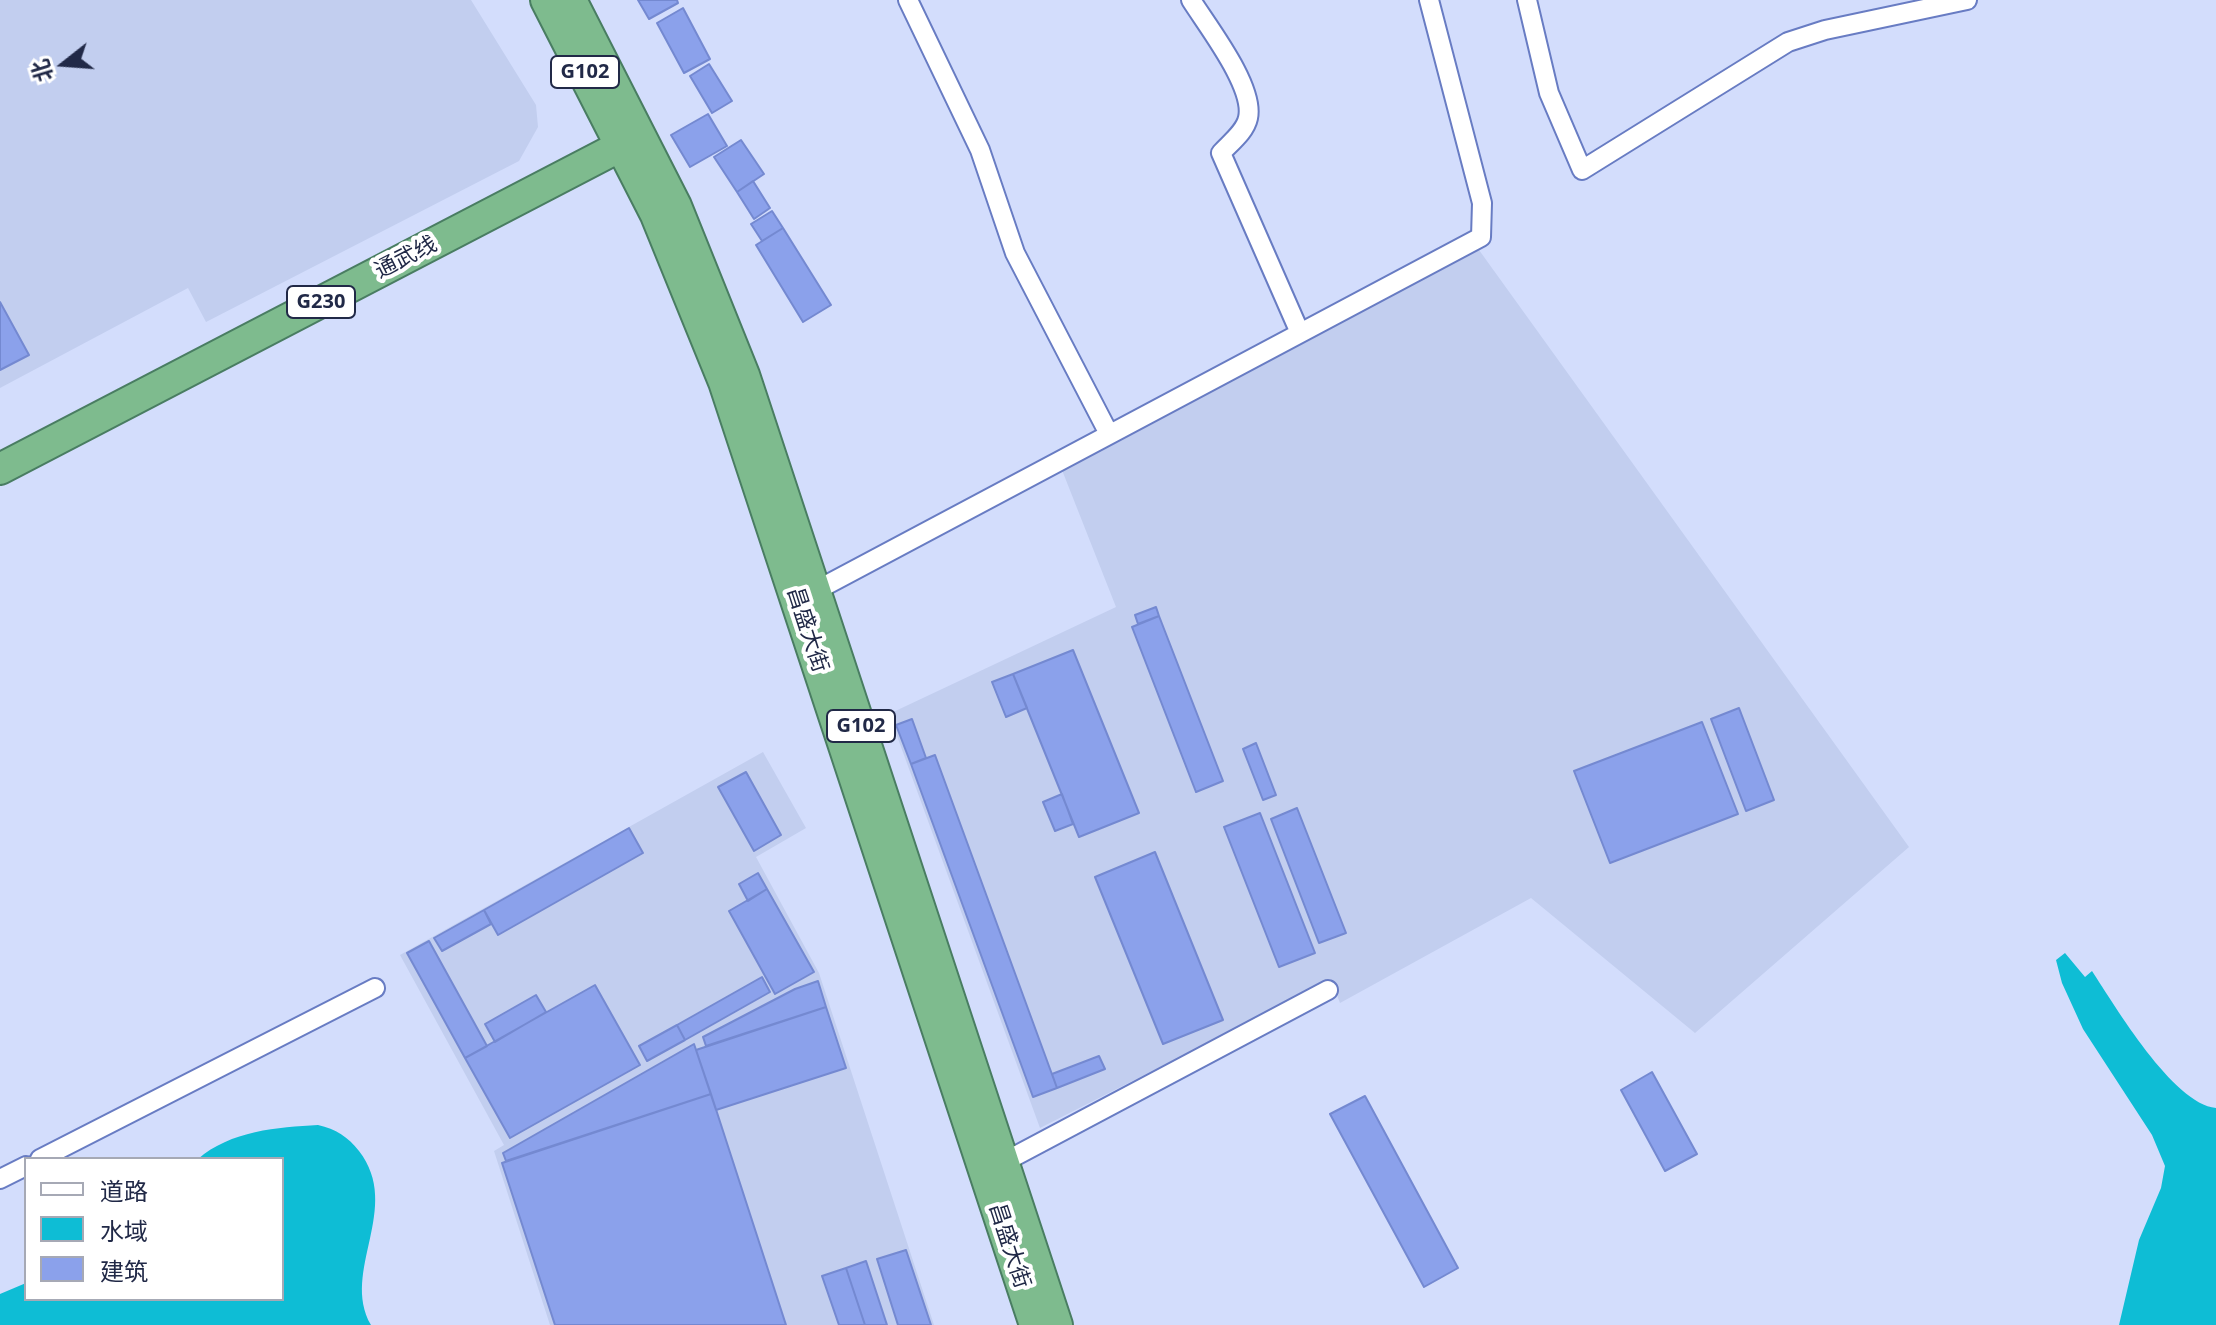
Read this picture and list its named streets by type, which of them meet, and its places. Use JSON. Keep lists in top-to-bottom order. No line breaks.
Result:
{"streets":{"highway":["G102","通武线","G230","昌盛大街"]},"crossings":[["通武线","昌盛大街"]],"legend":["道路","水域","建筑"],"north":"left"}
